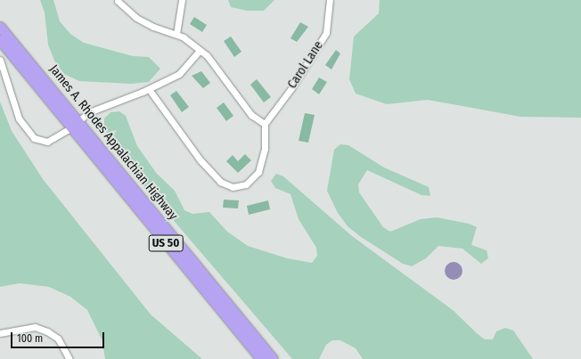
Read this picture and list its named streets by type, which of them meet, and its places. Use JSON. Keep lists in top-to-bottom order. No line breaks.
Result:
{"streets":{"highway":["James A. Rhodes Appalachian Highway","US 50"],"street":["Carol Lane"]},"scale_bar":"100 m"}
